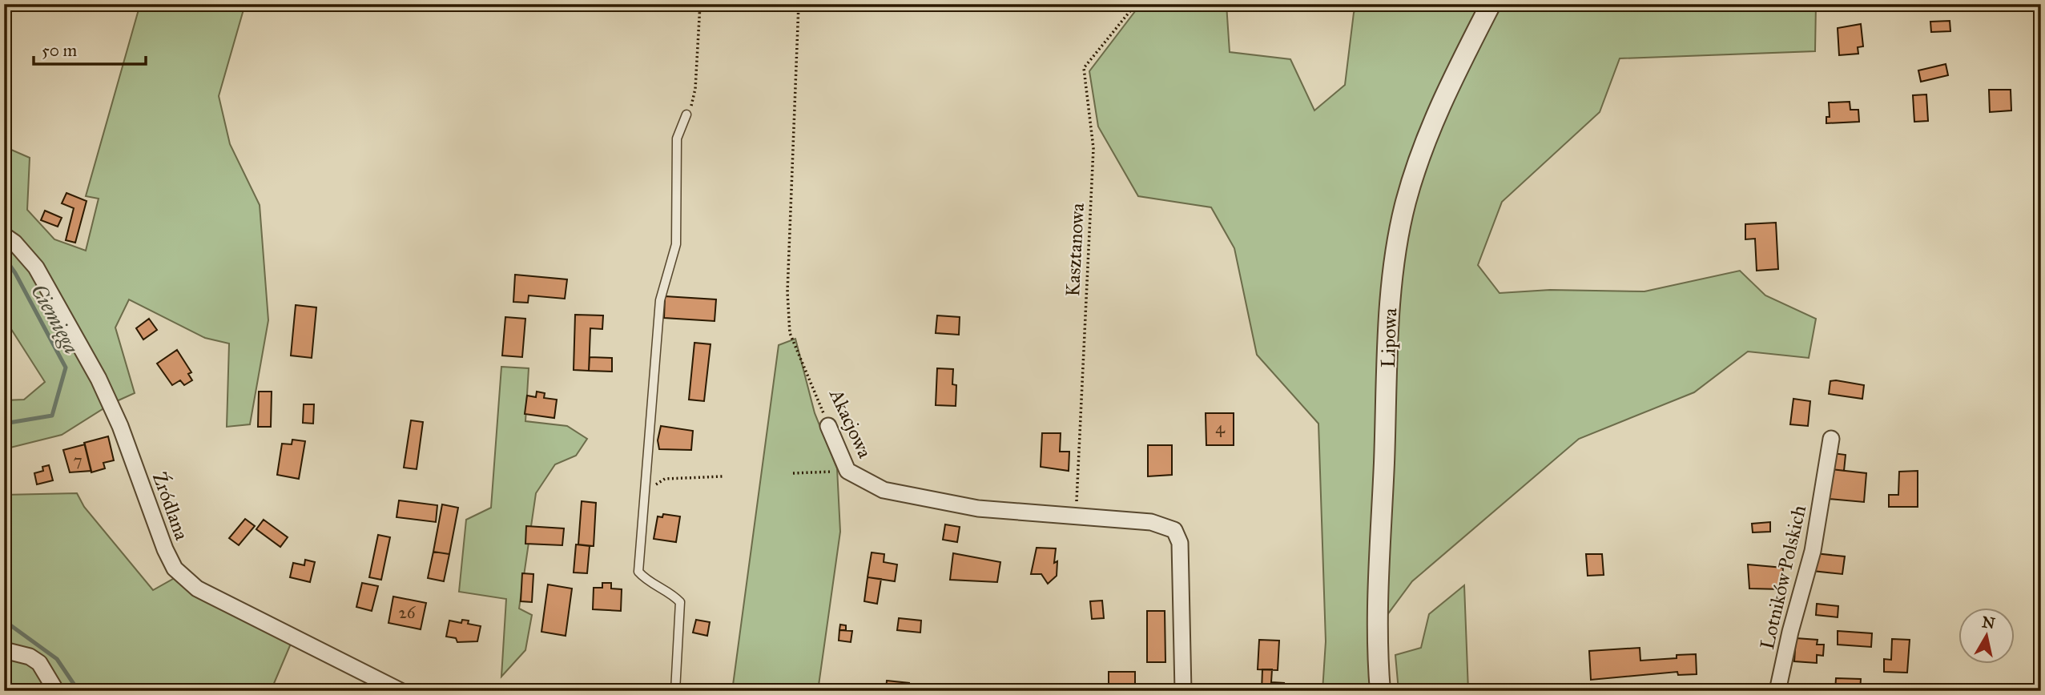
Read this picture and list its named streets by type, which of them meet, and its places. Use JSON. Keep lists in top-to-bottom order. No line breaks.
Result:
{"streets":{"street":["Lipowa","Akacjowa","Źródlana","Lotników Polskich"],"path":["Kasztanowa"]},"crossings":[["Kasztanowa","Akacjowa"]],"water":["Ciemięga"],"house_numbers":["4","7","26"],"scale_bar":"50 m","north":"top"}
